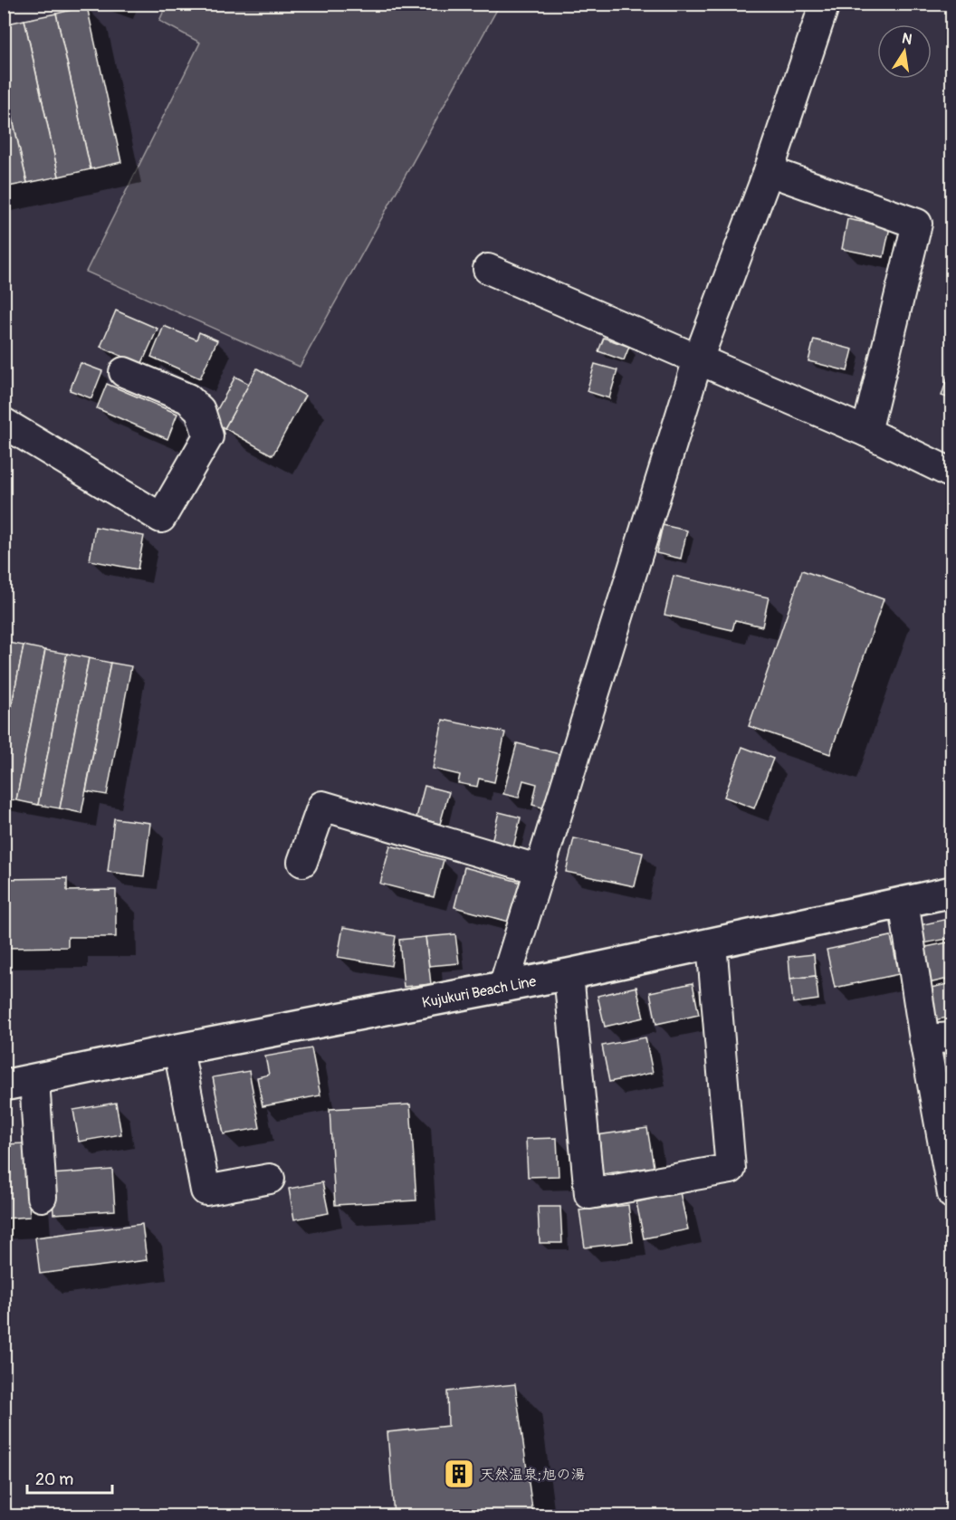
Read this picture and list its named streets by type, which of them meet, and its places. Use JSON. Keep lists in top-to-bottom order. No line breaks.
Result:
{"streets":{"main road":["Kujukuri Beach Line"]},"places":{"building":["天然温泉;旭の湯"]},"scale_bar":"20 m","north":"top"}
